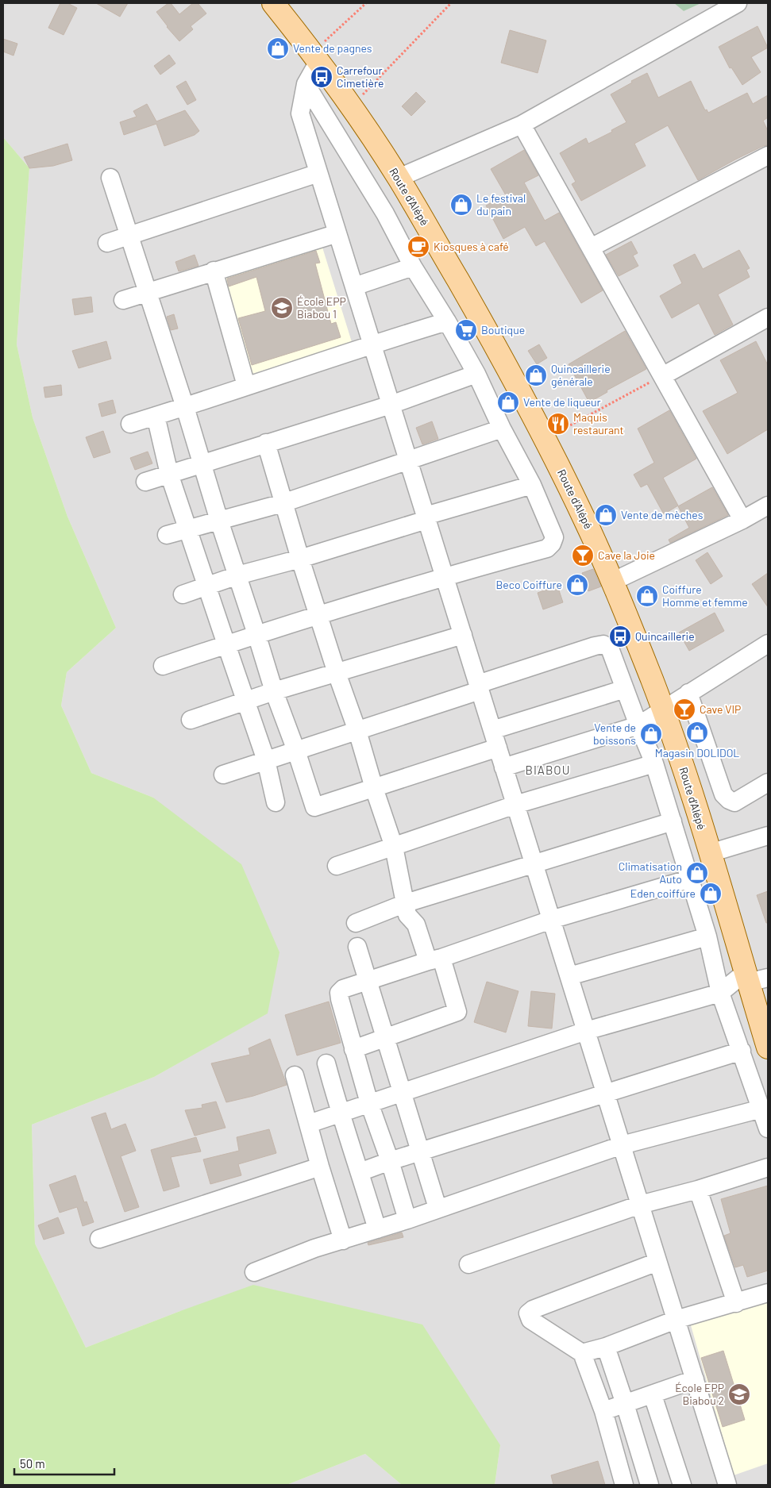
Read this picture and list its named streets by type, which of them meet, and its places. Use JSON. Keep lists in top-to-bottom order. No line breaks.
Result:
{"streets":{"main road":["Route d'Alépé"]},"districts":["BIABOU"],"places":{"shop":["Vente de pagnes","Le festival du pain","Quincaillerie générale","Vente de liqueur","Vente de mèches","Beco Coiffure","Coiffure Homme et femme","Magasin DOLIDOL","Vente de boissons","Climatisation Auto","Eden coiffure"],"bus stop":["Carrefour Cimetière","Quincaillerie"],"cafe":["Kiosques à café"],"school or university":["École EPP Biabou 1","École EPP Biabou 2"],"supermarket":["Boutique"],"restaurant":["Maquis restaurant"],"bar":["Cave la Joie","Cave VIP"]},"scale_bar":"50 m"}
